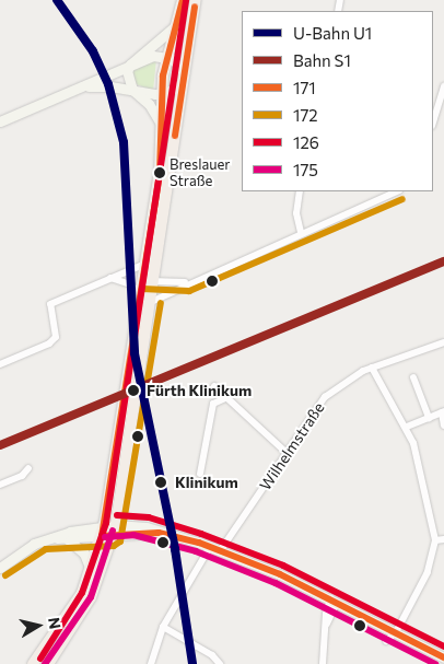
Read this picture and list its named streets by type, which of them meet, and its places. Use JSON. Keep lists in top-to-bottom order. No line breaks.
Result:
{"streets":{"street":["Wilhelmstraße"]},"places":["Breslauer Straße","Fürth Klinikum","Klinikum"],"lines":["metro line U1","transit line 171","transit line 126","transit line 172","rail line S1","transit line 175"],"legend":["U-Bahn U1","Bahn S1","171","172","126","175"],"north":"right"}
